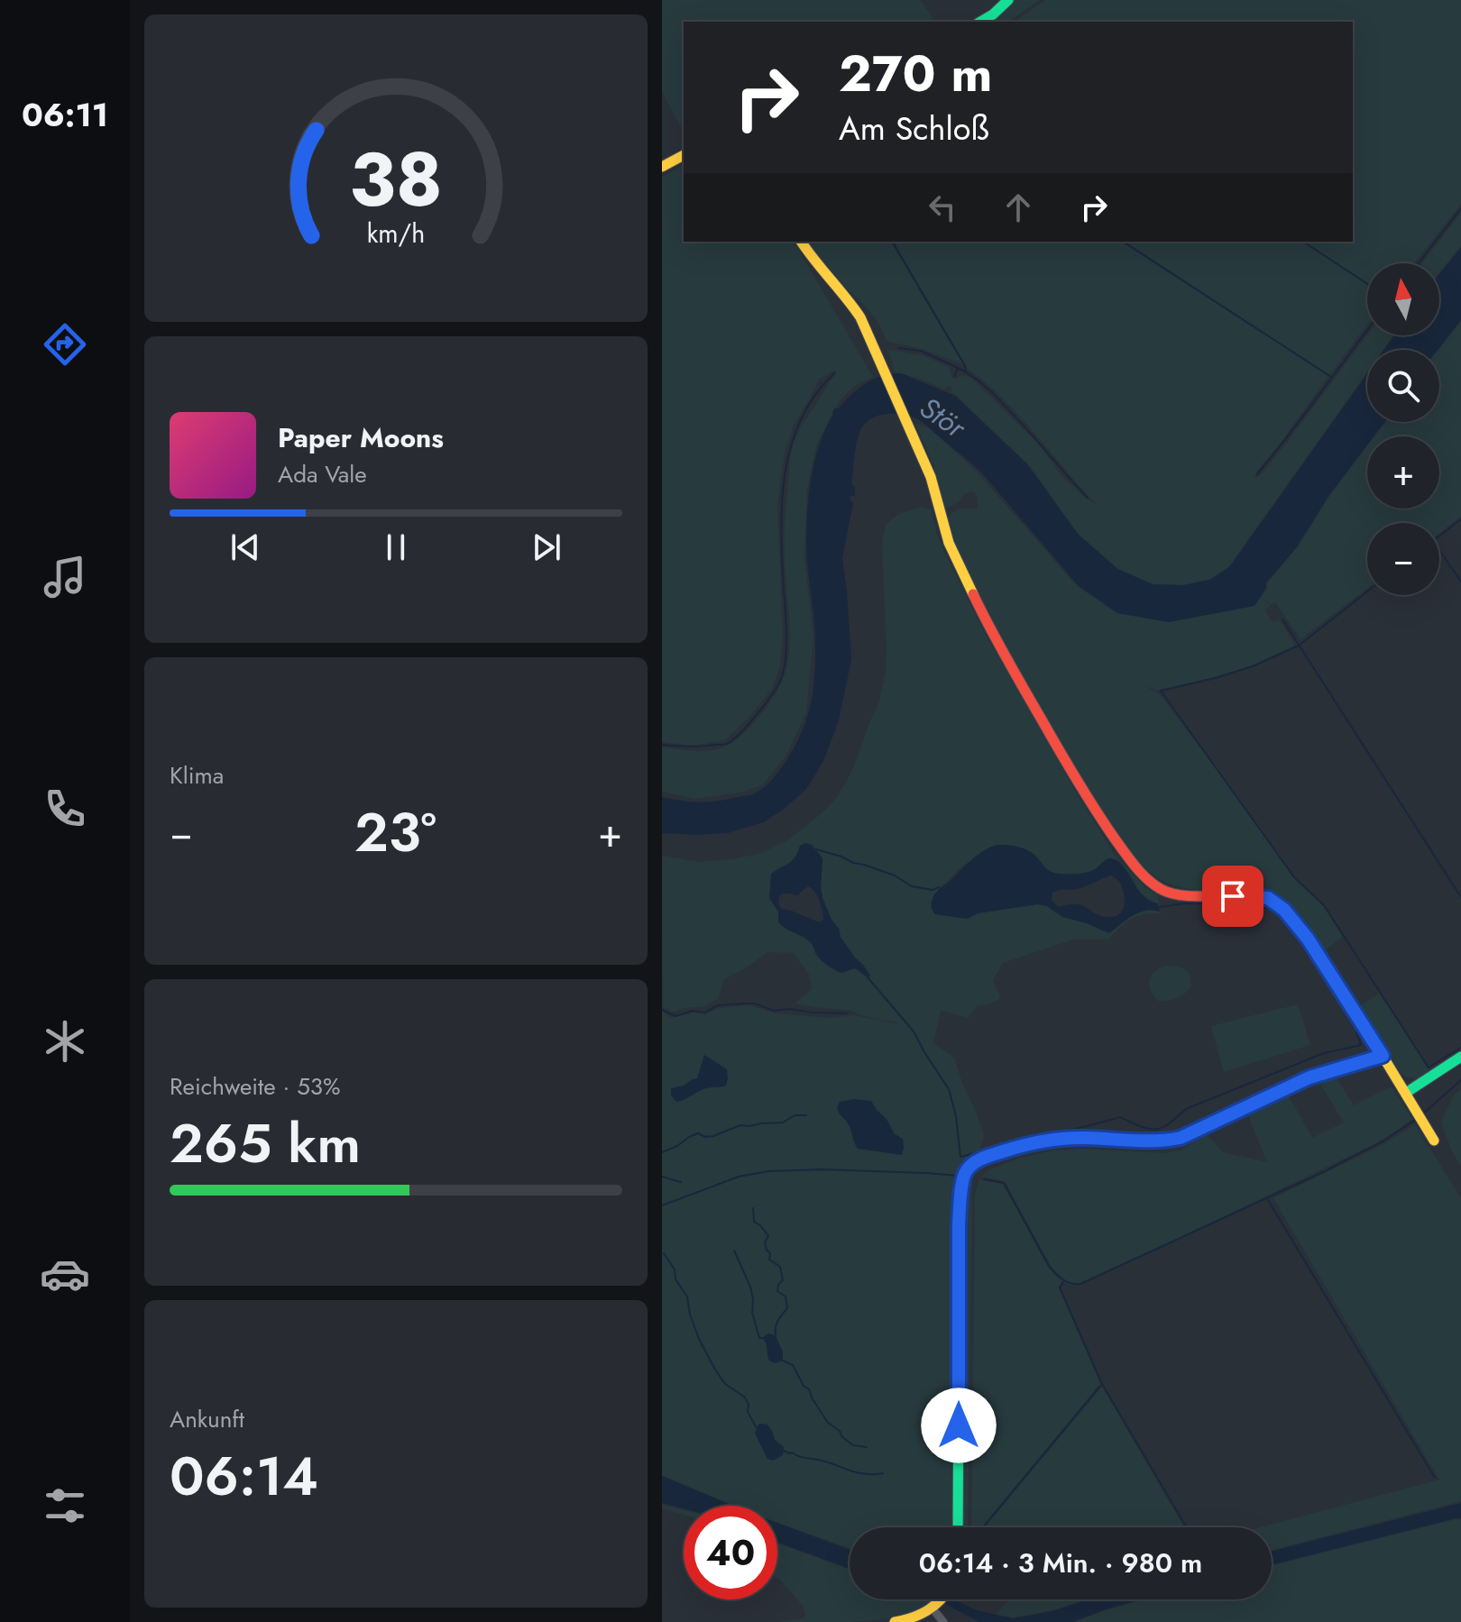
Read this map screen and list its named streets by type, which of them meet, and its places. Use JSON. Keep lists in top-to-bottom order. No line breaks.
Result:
{"water":["Stör"],"north":"top","page":{"tabs":"06:11","turn":["270 m","Am Schloß"],"map_buttons":["+","−"],"song":["Paper Moons","Ada Vale"],"tile":["Klima",["Reichweite · 53%","265 km"],["Ankunft","06:14"]],"heat":["−","23°","+"],"limit":"40","trip":"06:14 · 3 Min. · 980 m","gauge":["38","km/h"]}}
